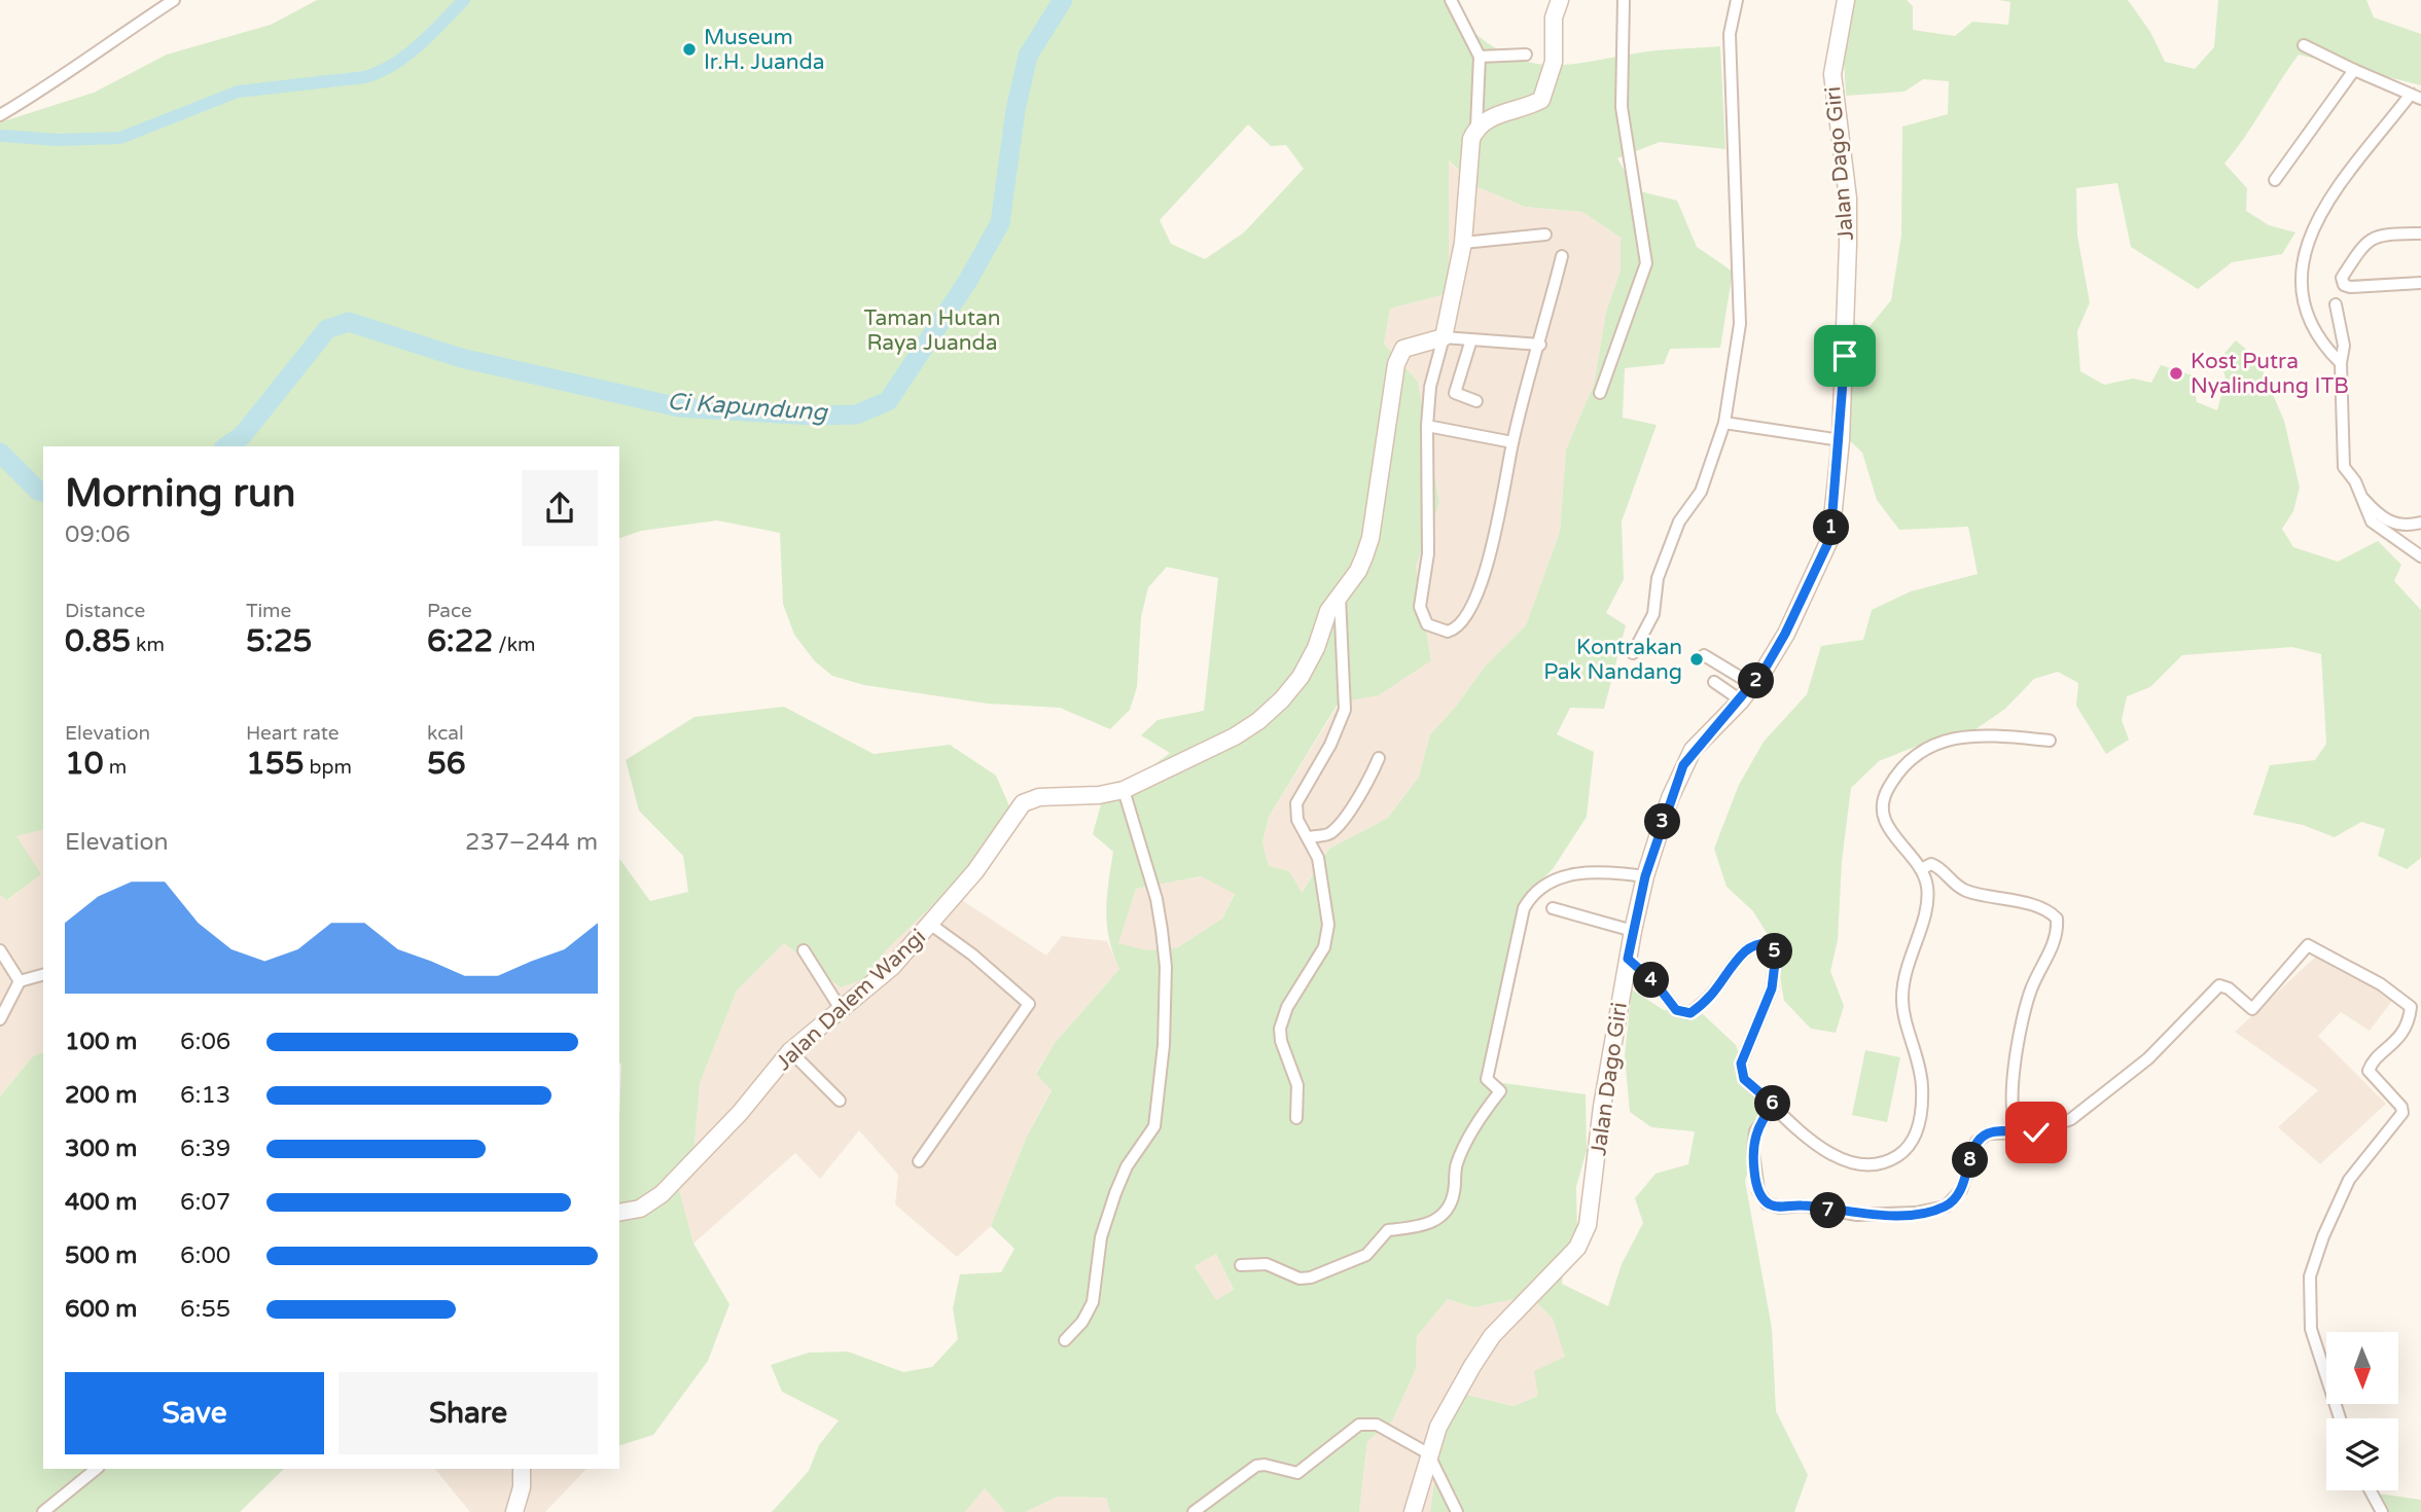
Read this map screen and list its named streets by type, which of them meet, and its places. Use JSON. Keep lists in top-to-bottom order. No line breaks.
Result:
{"streets":{"street":["Jalan Dago Giri","Jalan Dalem Wangi"]},"water":["Ci Kapundung"],"parks":["Taman Hutan Raya Juanda"],"places":["Museum Ir.H. Juanda","Kost Putra Nyalindung ITB","Kontrakan Pak Nandang"],"north":"bottom","page":{"heading":["Morning run","09:06"],"pins":["1","2","3","5","4","6","8","7"],"stats":[["Distance","0.85 km"],["Time","5:25"],["Pace","6:22 /km"],["Elevation","10 m"],["Heart rate","155 bpm"],["kcal","56"]],"chart":["Elevation","237–244 m"],"list":[{"name":"100 m","note":"6:06"},{"name":"200 m","note":"6:13"},{"name":"300 m","note":"6:39"},{"name":"400 m","note":"6:07"},{"name":"500 m","note":"6:00"},{"name":"600 m","note":"6:55"}],"buttons":["Save","Share"]}}
